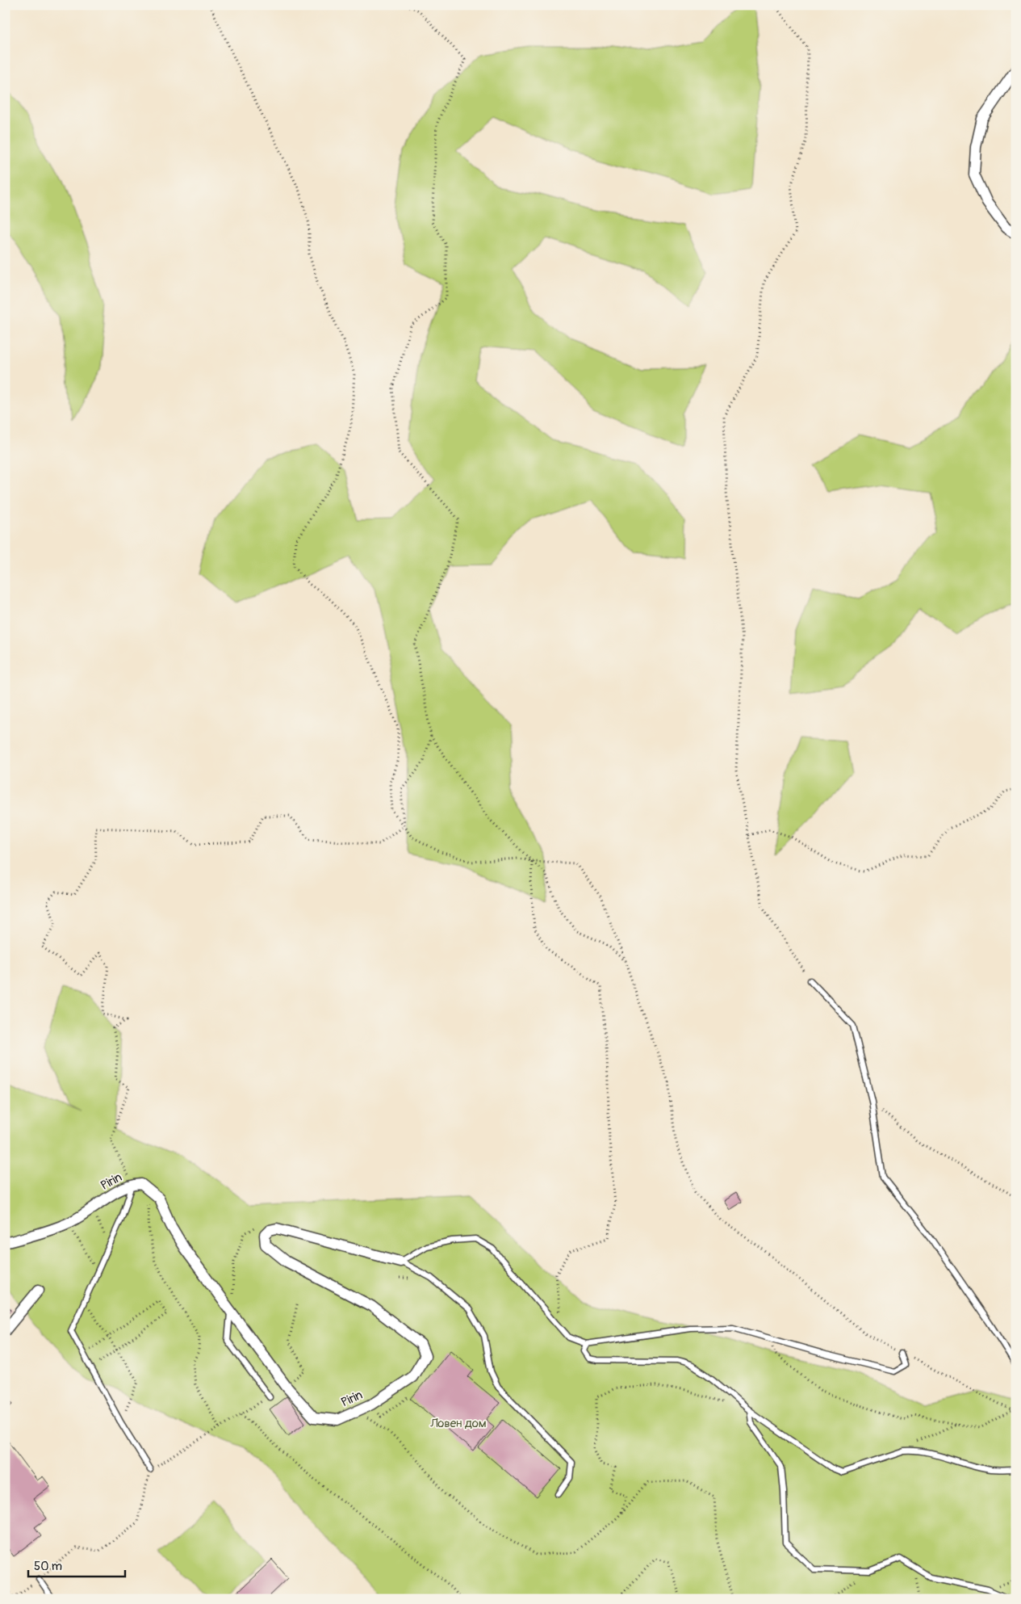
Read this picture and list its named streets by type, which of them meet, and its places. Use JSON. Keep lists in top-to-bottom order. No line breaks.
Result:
{"streets":{"street":["Pirin"]},"parks":["Ловен дом"],"scale_bar":"50 m"}
